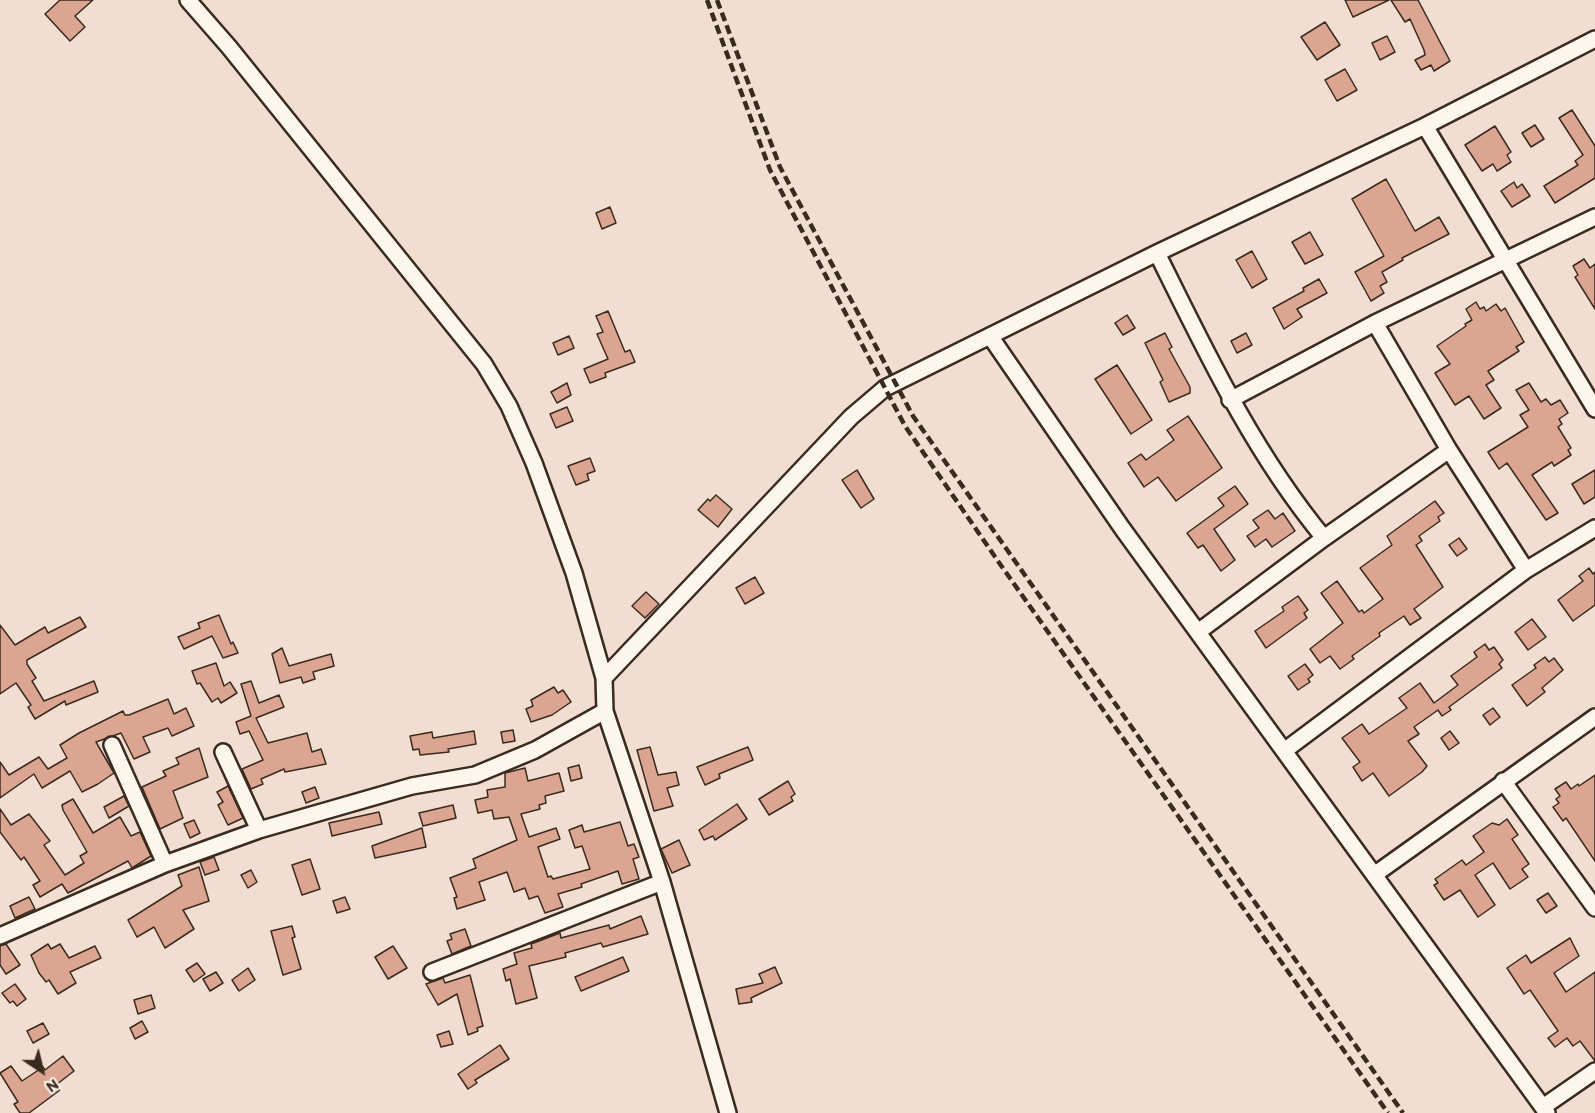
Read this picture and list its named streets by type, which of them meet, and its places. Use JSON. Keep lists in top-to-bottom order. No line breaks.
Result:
{"north":"bottom right"}
